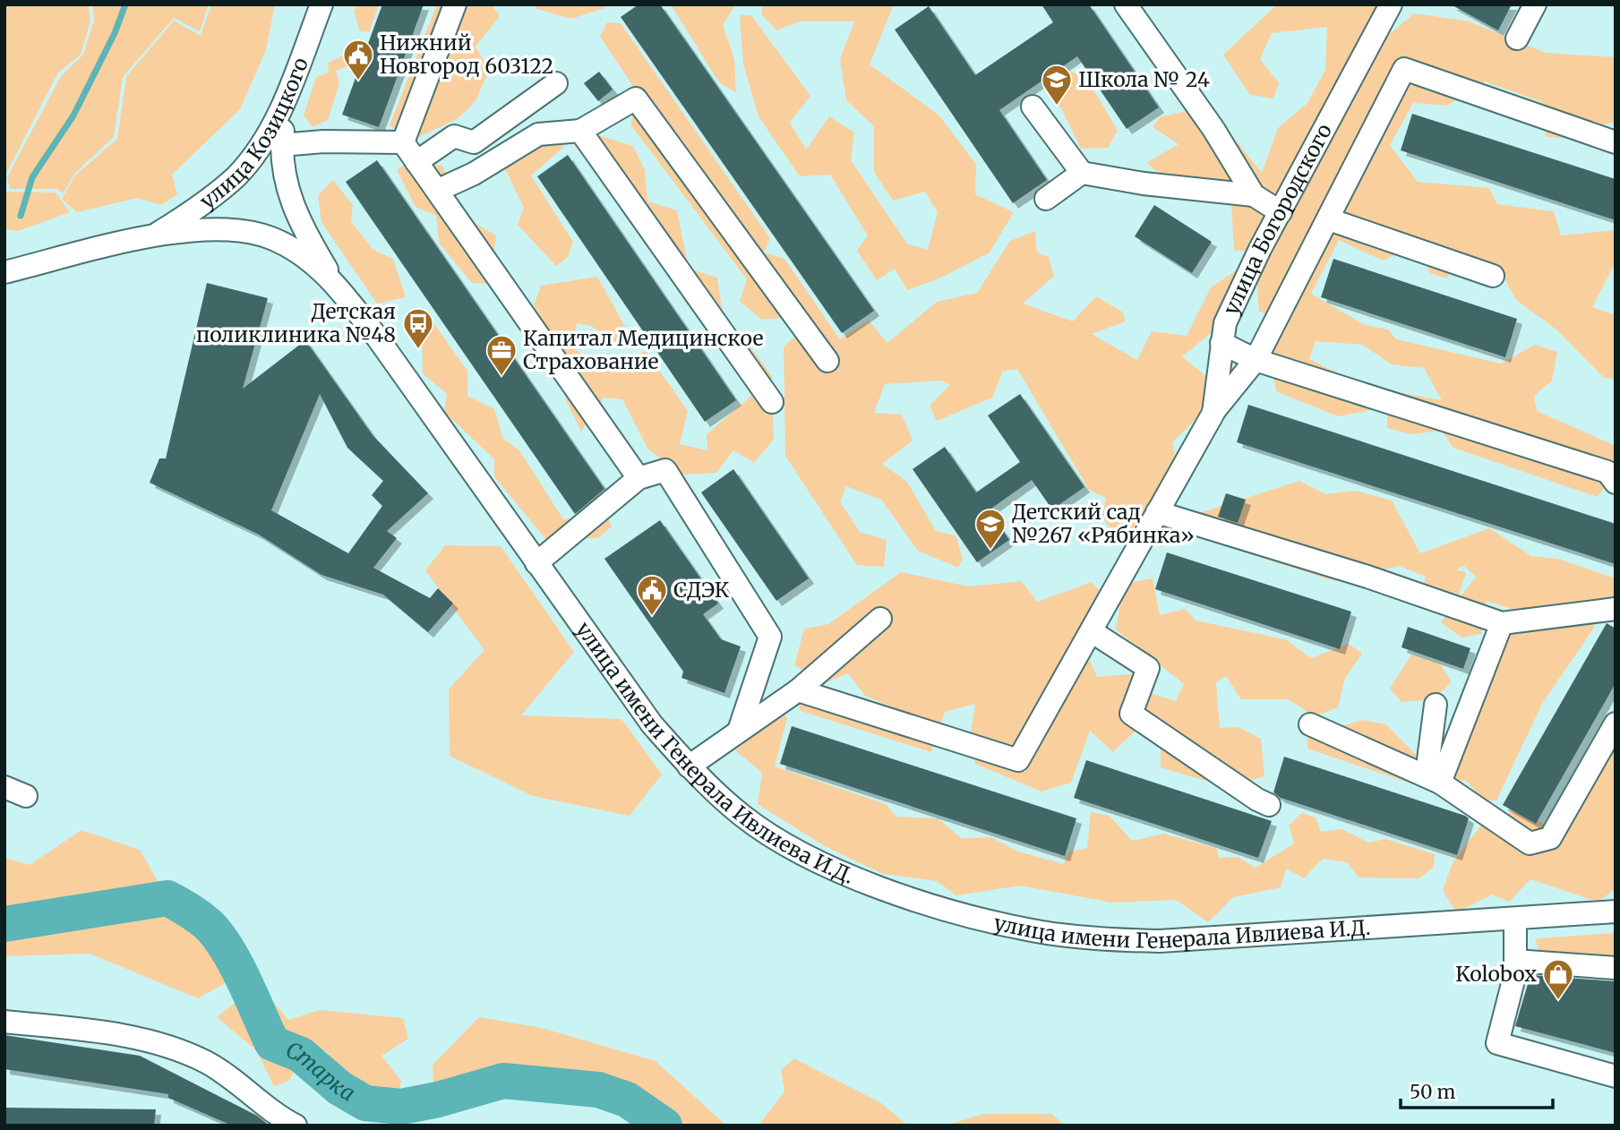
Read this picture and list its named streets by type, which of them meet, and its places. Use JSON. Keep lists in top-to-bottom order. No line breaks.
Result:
{"streets":{"street":["улица Козицкого","улица Богородского","улица имени Генерала Ивлиева И.Д."]},"crossings":[["улица Козицкого","улица имени Генерала Ивлиева И.Д."]],"water":["Старка"],"places":{"public building":["Нижний Новгород 603122","СДЭК"],"school or university":["Школа № 24","Детский сад №267 «Рябинка»"],"bus stop":["Детская поликлиника №48"],"office":["Капитал Медицинское Страхование"],"shop":["Kolobox"]},"scale_bar":"50 m"}
